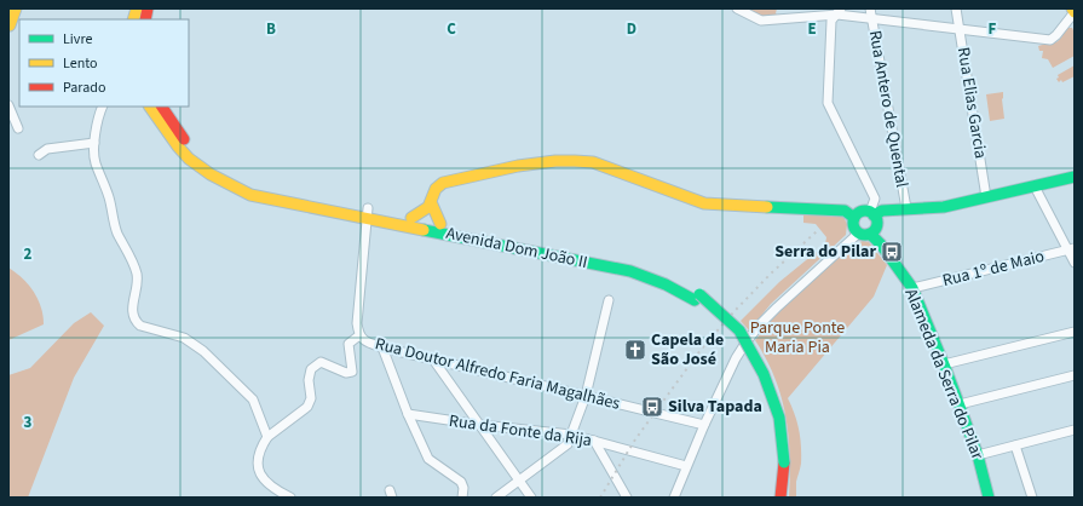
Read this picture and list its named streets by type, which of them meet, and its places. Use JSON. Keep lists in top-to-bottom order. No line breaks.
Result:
{"streets":{"main road":["Avenida Dom João II","Alameda da Serra do Pilar"],"street":["Rua Elias Garcia","Rua Antero de Quental","Rua 1º de Maio","Rua Doutor Alfredo Faria Magalhães","Rua da Fonte da Rija"]},"crossings":[["Avenida Dom João II","Rua Doutor Alfredo Faria Magalhães"],["Rua 1º de Maio","Alameda da Serra do Pilar"]],"parks":["Parque Ponte Maria Pia"],"places":{"bus stop":["Serra do Pilar","Silva Tapada"],"church":["Capela de São José"]},"legend":["Livre","Lento","Parado"],"grid":{"columns":["B","C","D","E","F"],"rows":["2","3"]}}
